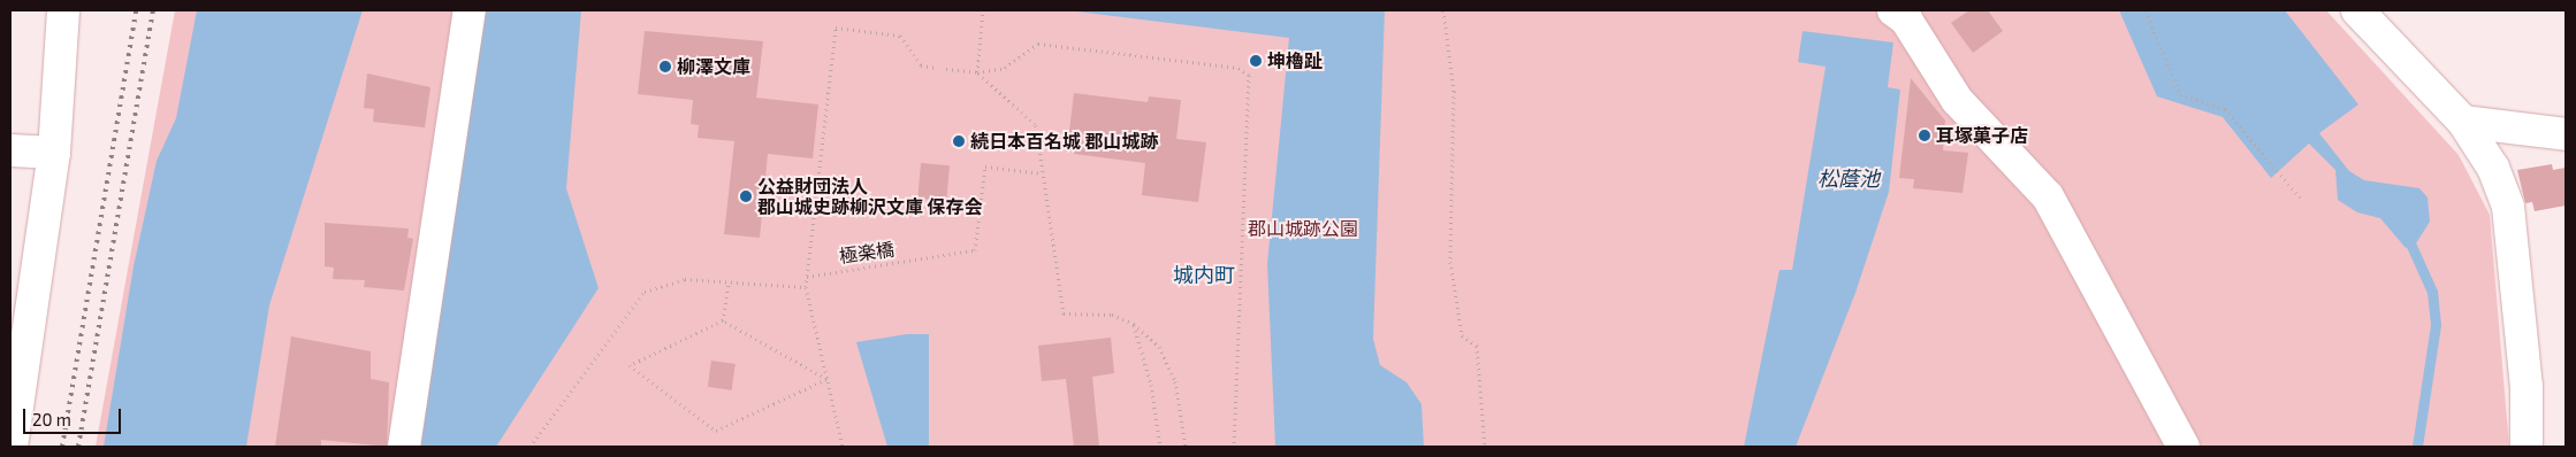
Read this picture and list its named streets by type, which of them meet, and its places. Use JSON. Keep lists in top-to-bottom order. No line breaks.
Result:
{"streets":{"path":["極楽橋"]},"districts":["城内町"],"water":["松蔭池"],"parks":["郡山城跡公園"],"places":["坤櫓趾","柳澤文庫","耳塚菓子店","続日本百名城 郡山城跡","公益財団法人 郡山城史跡柳沢文庫 保存会"],"scale_bar":"20 m"}
